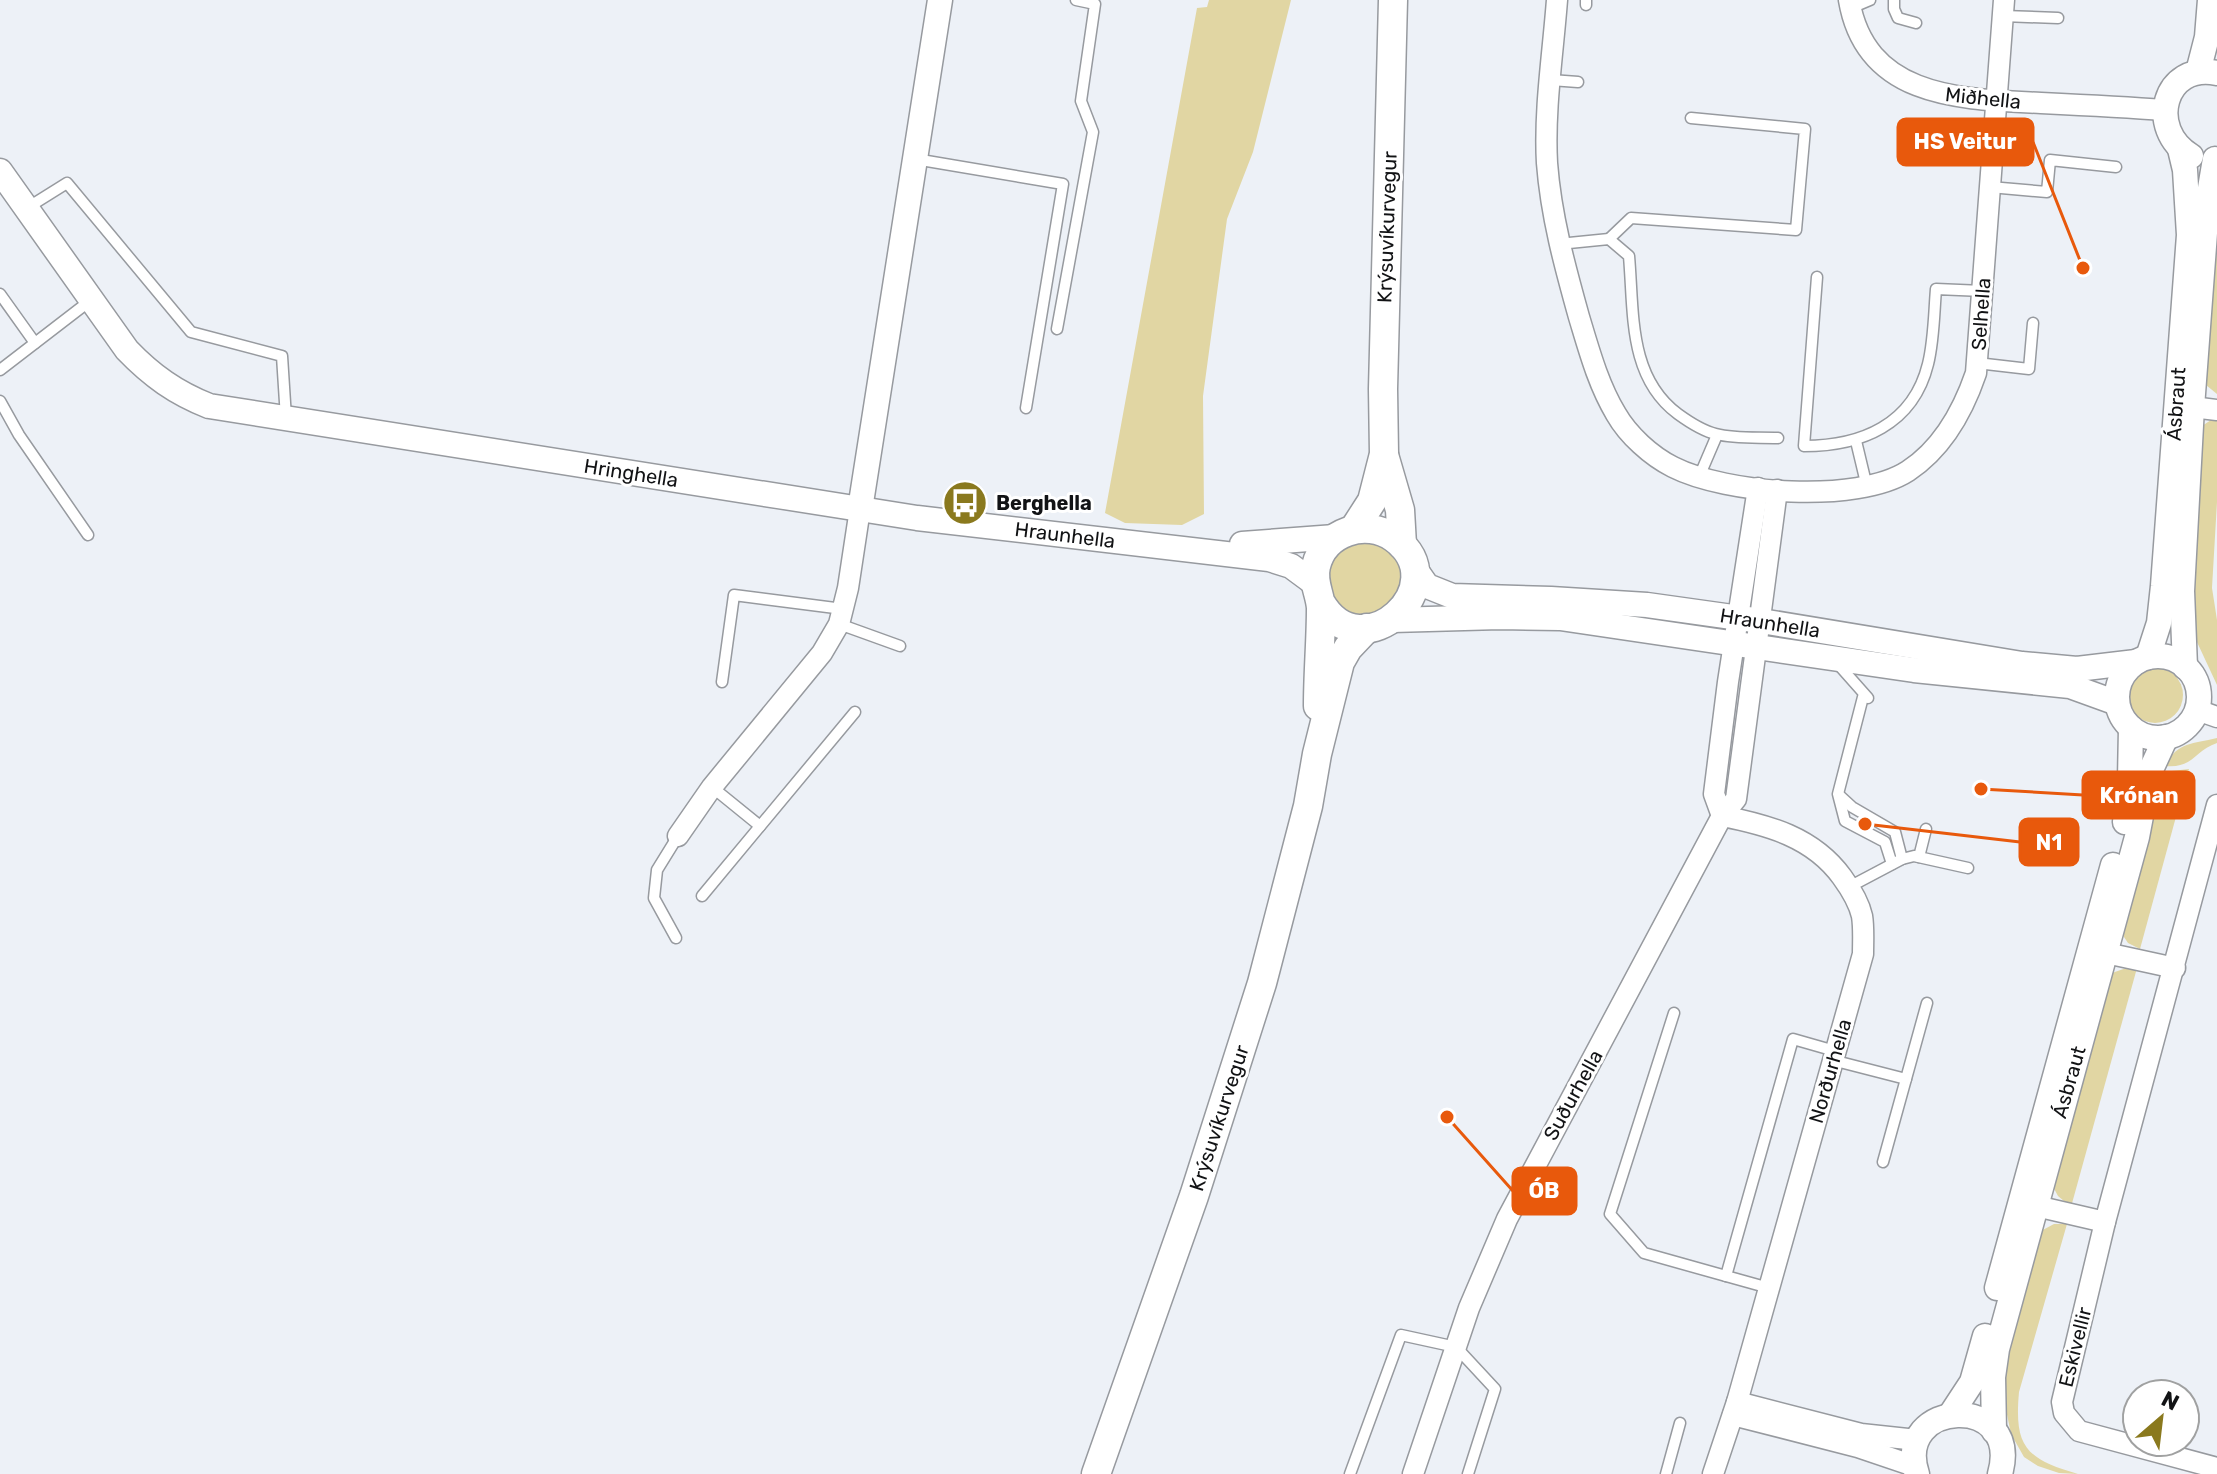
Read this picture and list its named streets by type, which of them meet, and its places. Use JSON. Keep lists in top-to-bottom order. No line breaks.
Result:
{"streets":{"main road":["Krýsuvíkurvegur"],"street":["Miðhella","Selhella","Ásbraut","Hringhella","Hraunhella","Norðurhella","Suðurhella","Eskivellir"]},"crossings":[["Miðhella","Selhella"],["Miðhella","Ásbraut"],["Krýsuvíkurvegur","Hraunhella"],["Ásbraut","Hraunhella"],["Hringhella","Hraunhella"],["Norðurhella","Suðurhella"]],"places":{"other":["HS Veitur","Krónan","N1","ÓB"],"bus stop":["Berghella"]},"north":"top right"}
